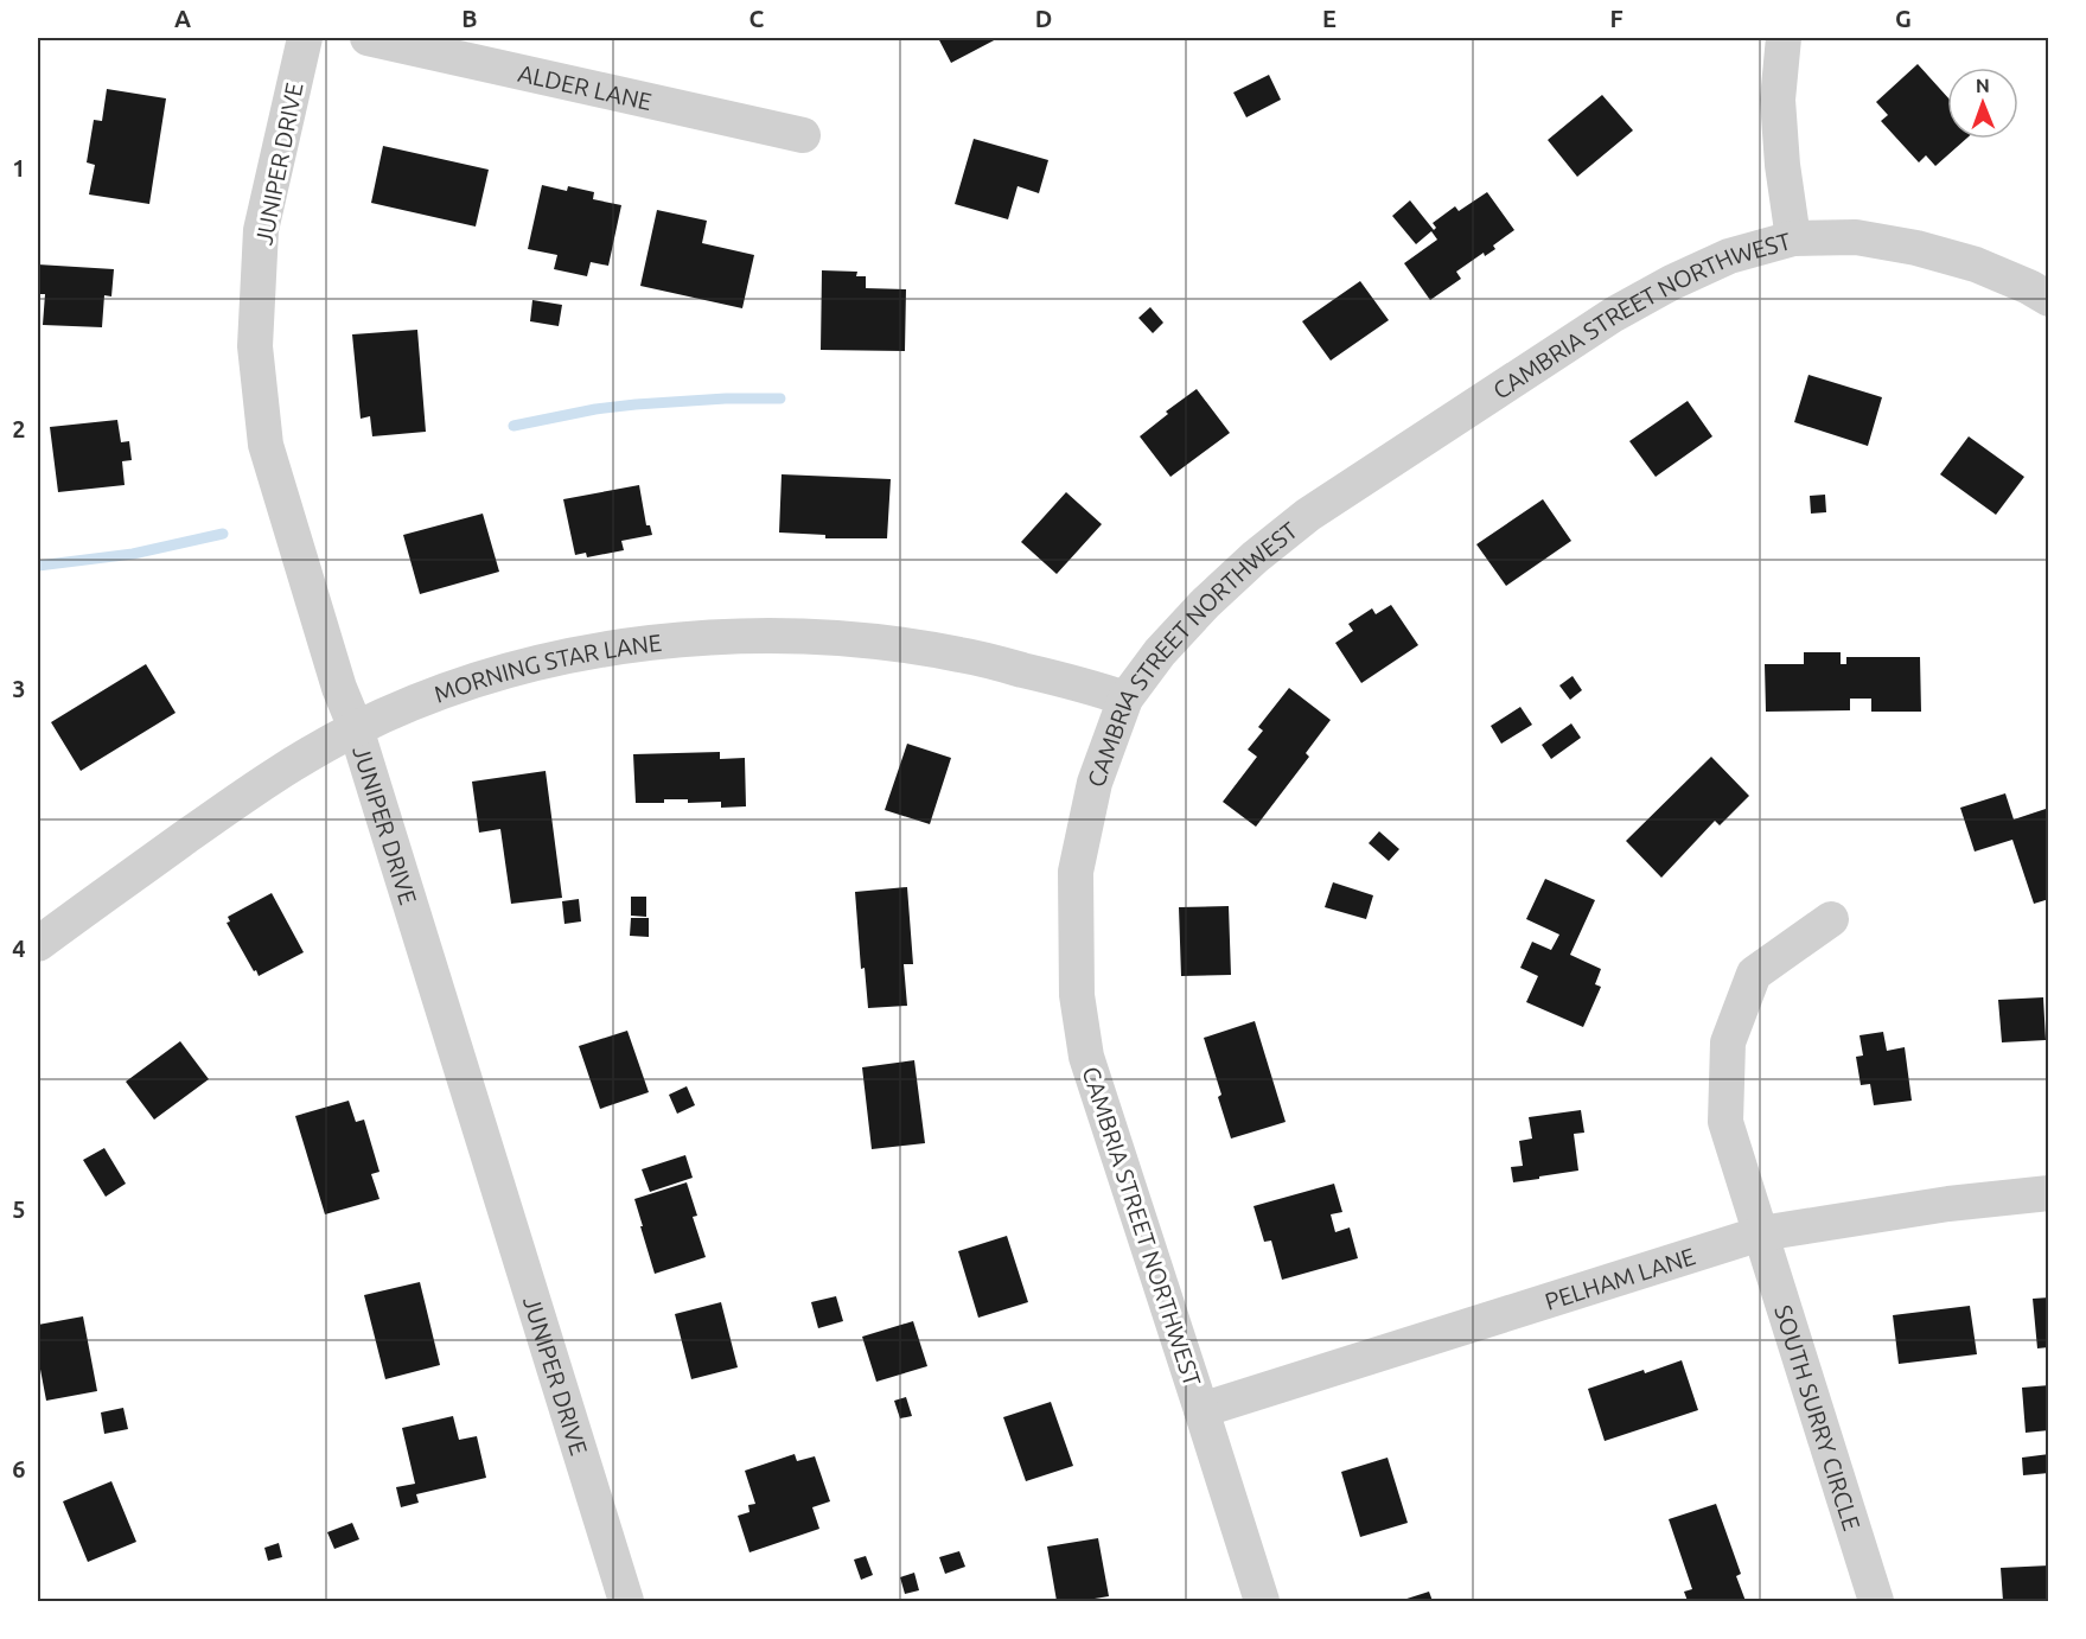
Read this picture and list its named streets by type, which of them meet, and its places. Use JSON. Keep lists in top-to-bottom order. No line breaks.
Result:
{"streets":{"street":["ALDER LANE","JUNIPER DRIVE","CAMBRIA STREET NORTHWEST","MORNING STAR LANE","PELHAM LANE","SOUTH SURRY CIRCLE"]},"crossings":[["JUNIPER DRIVE","MORNING STAR LANE"],["CAMBRIA STREET NORTHWEST","MORNING STAR LANE"],["CAMBRIA STREET NORTHWEST","PELHAM LANE"],["PELHAM LANE","SOUTH SURRY CIRCLE"]],"north":"top","grid":{"columns":["A","B","C","D","E","F","G"],"rows":["1","2","3","4","5","6"]}}
